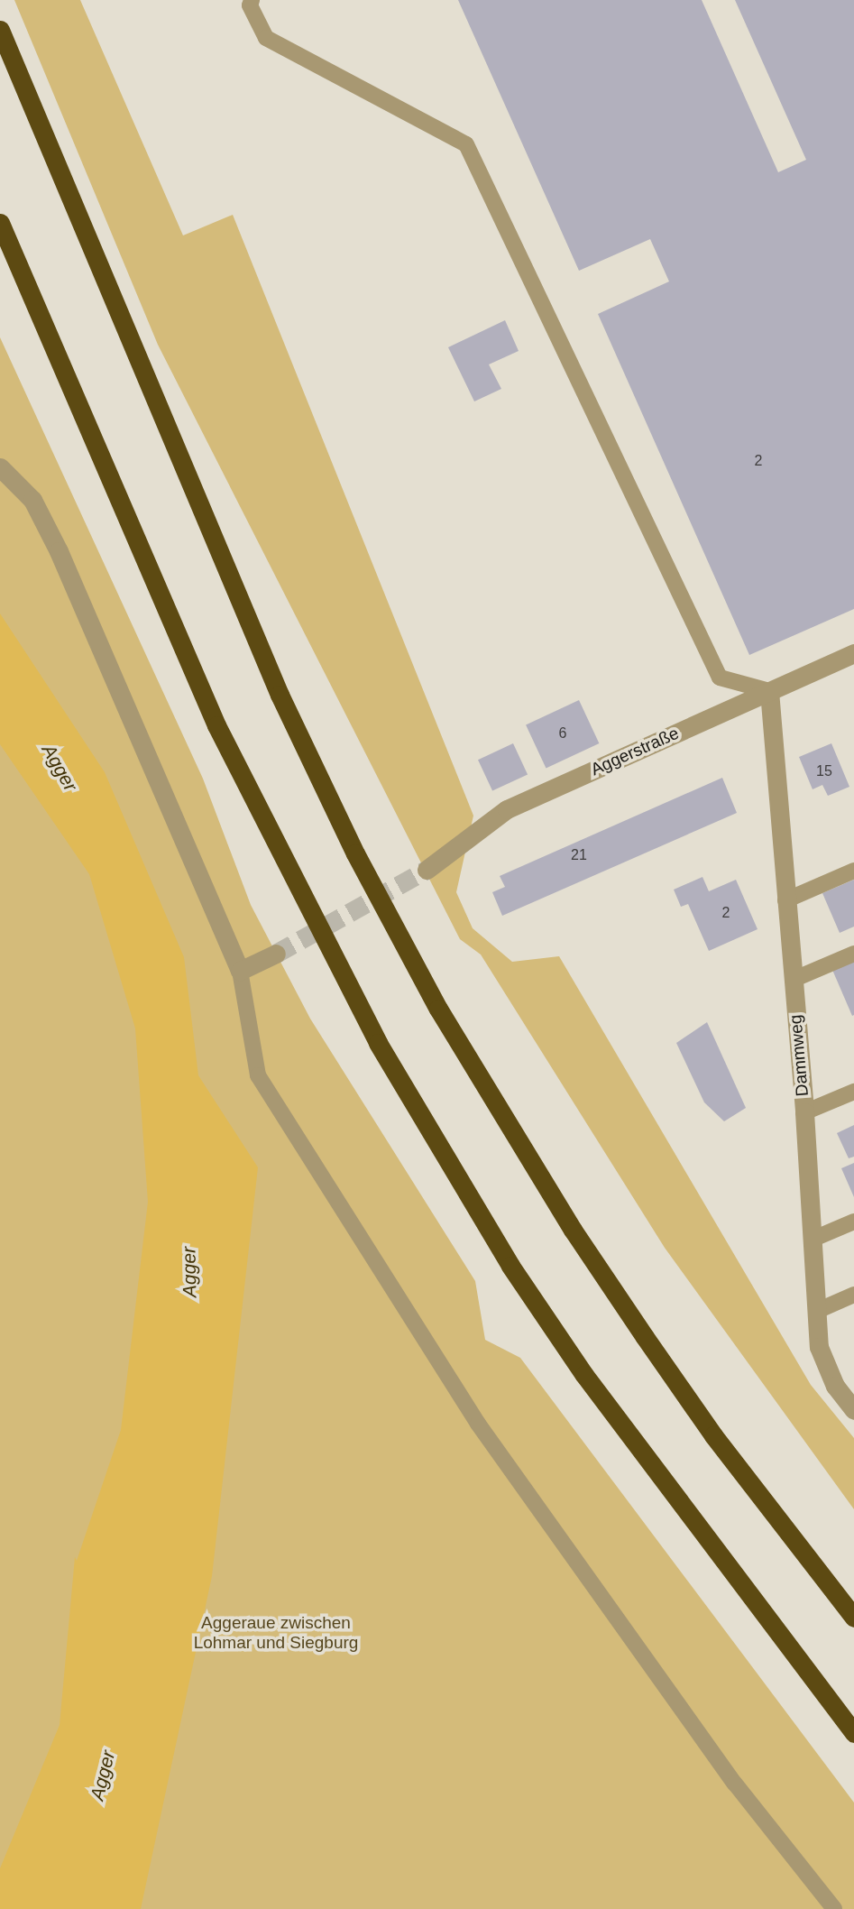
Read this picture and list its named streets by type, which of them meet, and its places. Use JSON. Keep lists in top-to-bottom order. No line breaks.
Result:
{"streets":{"street":["Aggerstraße","Dammweg"]},"crossings":[["Aggerstraße","Dammweg"]],"water":["Agger"],"parks":["Aggeraue zwischen Lohmar und Siegburg"],"house_numbers":["2","6","15","21","2"]}
